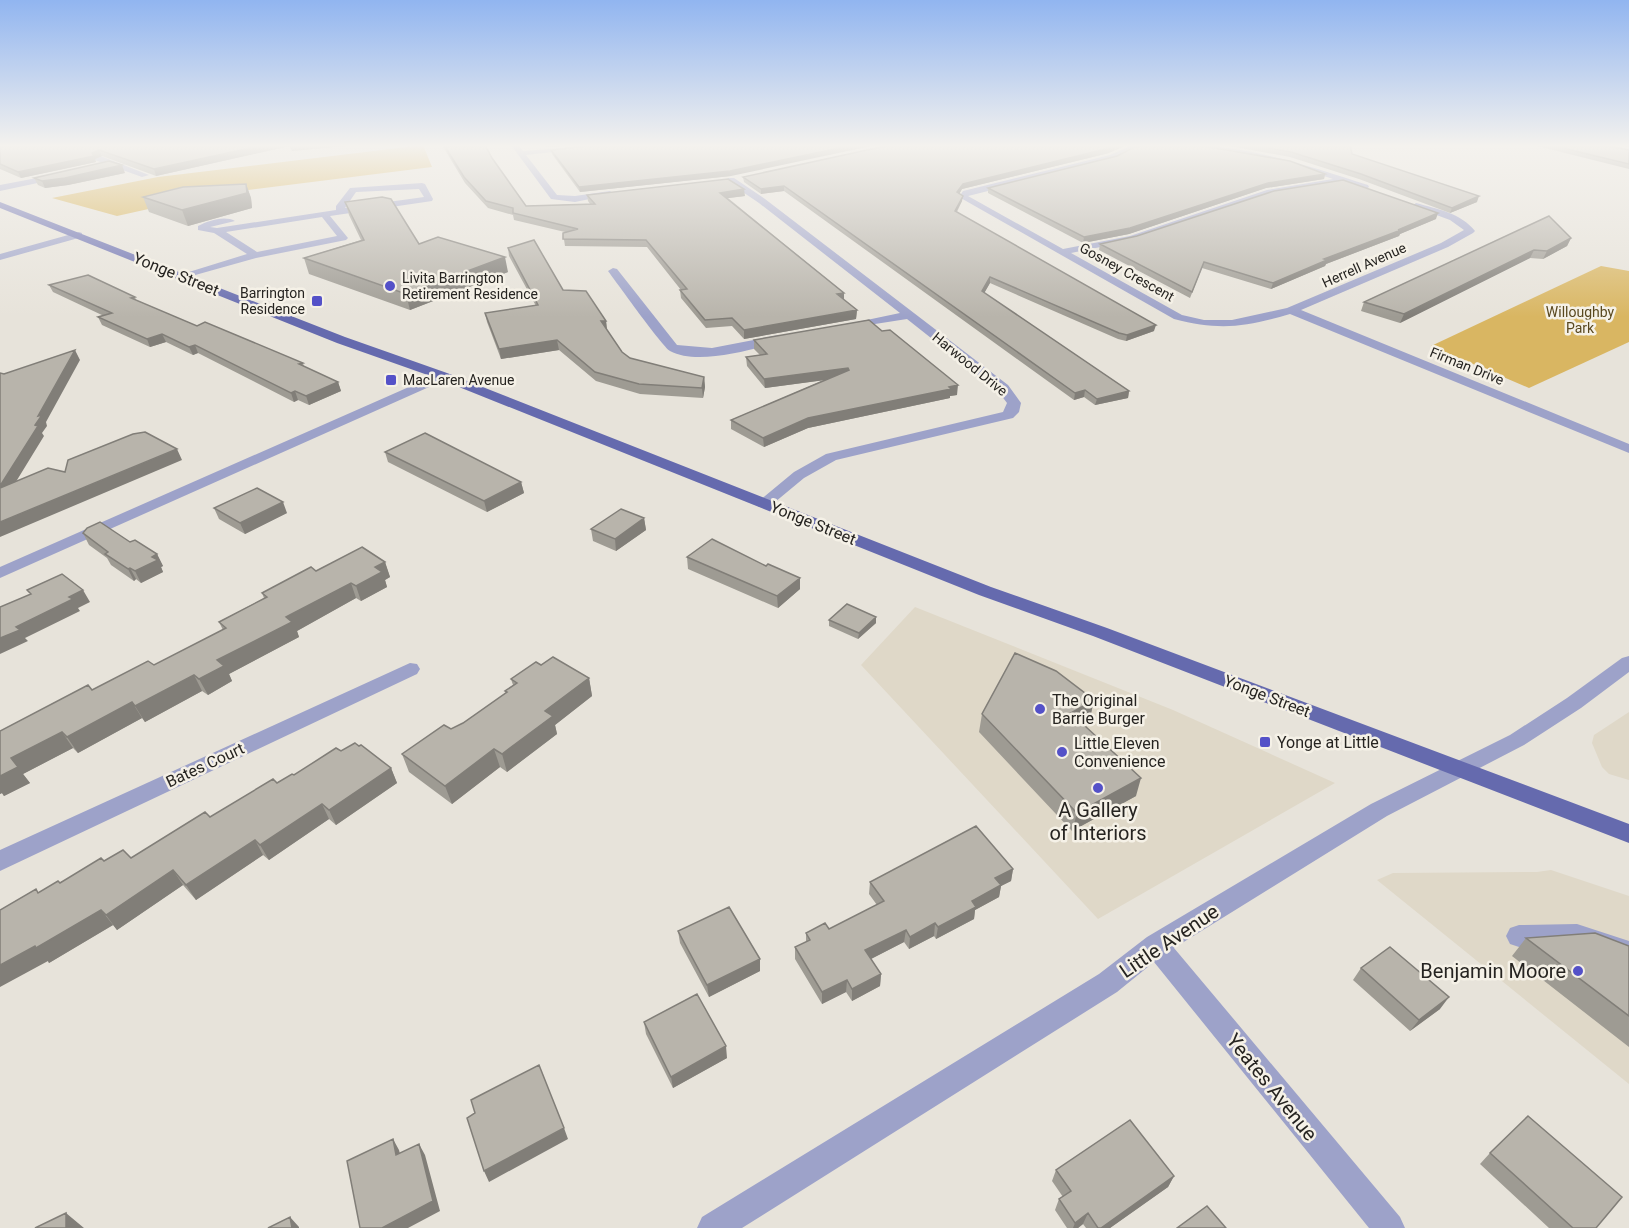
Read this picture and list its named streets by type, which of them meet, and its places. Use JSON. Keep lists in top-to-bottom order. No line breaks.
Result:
{"streets":{"main road":["Yonge Street"],"street":["Herrell Avenue","Gosney Crescent","Harwood Drive","Firman Drive","Bates Court","Little Avenue","Yeates Avenue"]},"crossings":[["Herrell Avenue","Gosney Crescent"],["Herrell Avenue","Firman Drive"],["Gosney Crescent","Firman Drive"],["Yonge Street","Harwood Drive"],["Yonge Street","Little Avenue"],["Little Avenue","Yeates Avenue"]],"parks":["Willoughby Park"],"places":{"other":["Livita Barrington Retirement Residence","The Original Barrie Burger","Little Eleven Convenience","A Gallery of Interiors","Benjamin Moore"],"transit":["Barrington Residence","MacLaren Avenue","Yonge at Little"]}}
